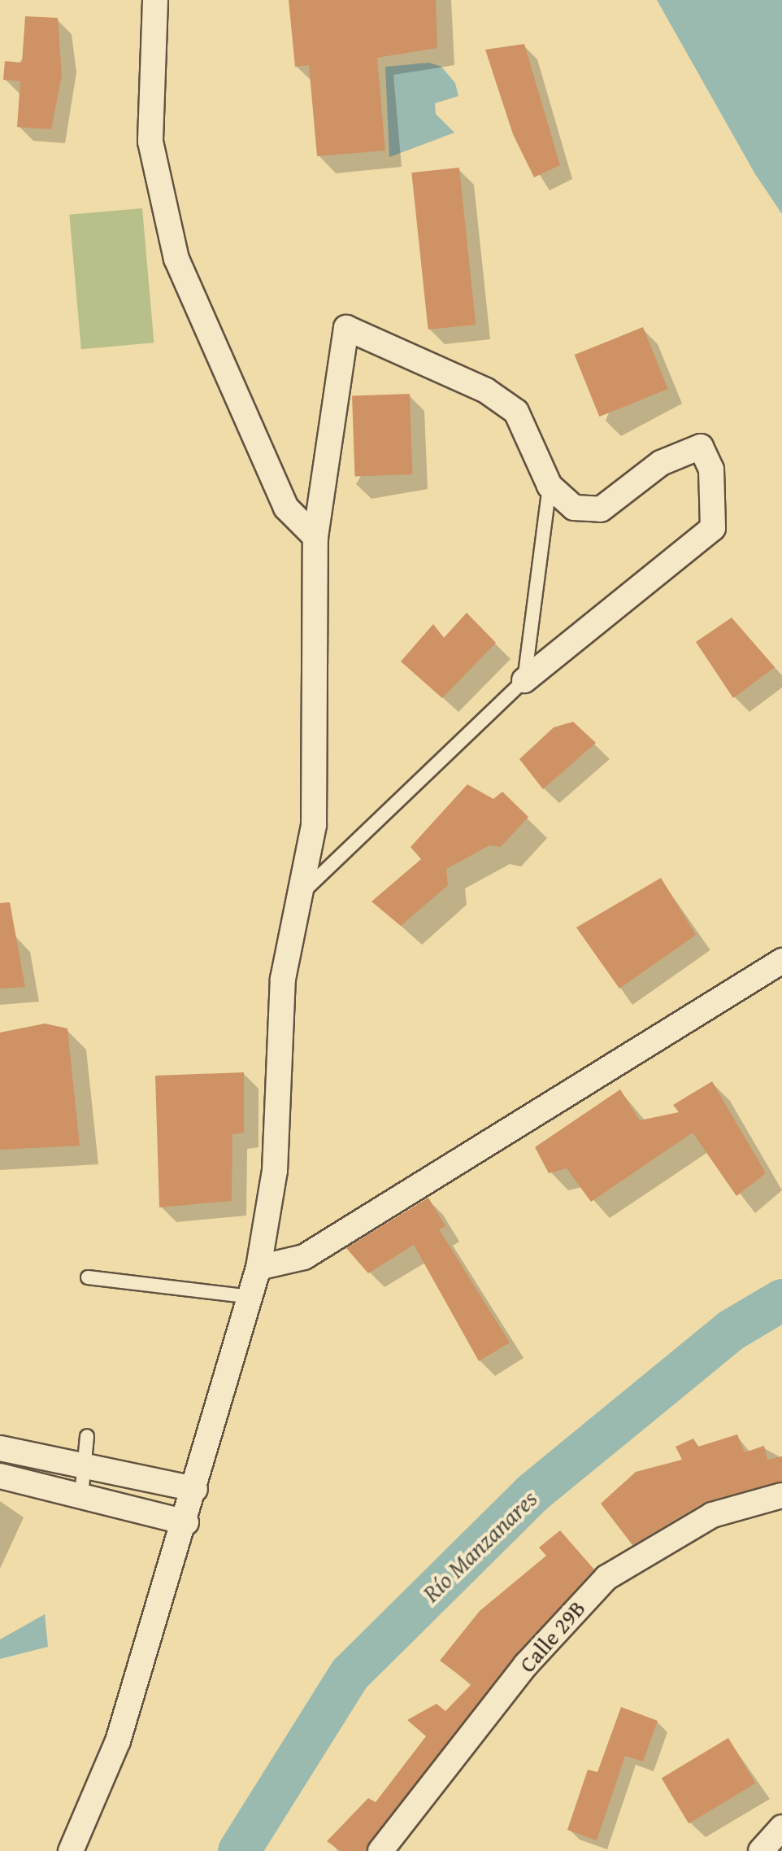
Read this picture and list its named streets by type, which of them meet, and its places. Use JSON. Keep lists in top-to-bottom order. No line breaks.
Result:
{"streets":{"street":["Calle 29B"]},"water":["Río Manzanares"]}
